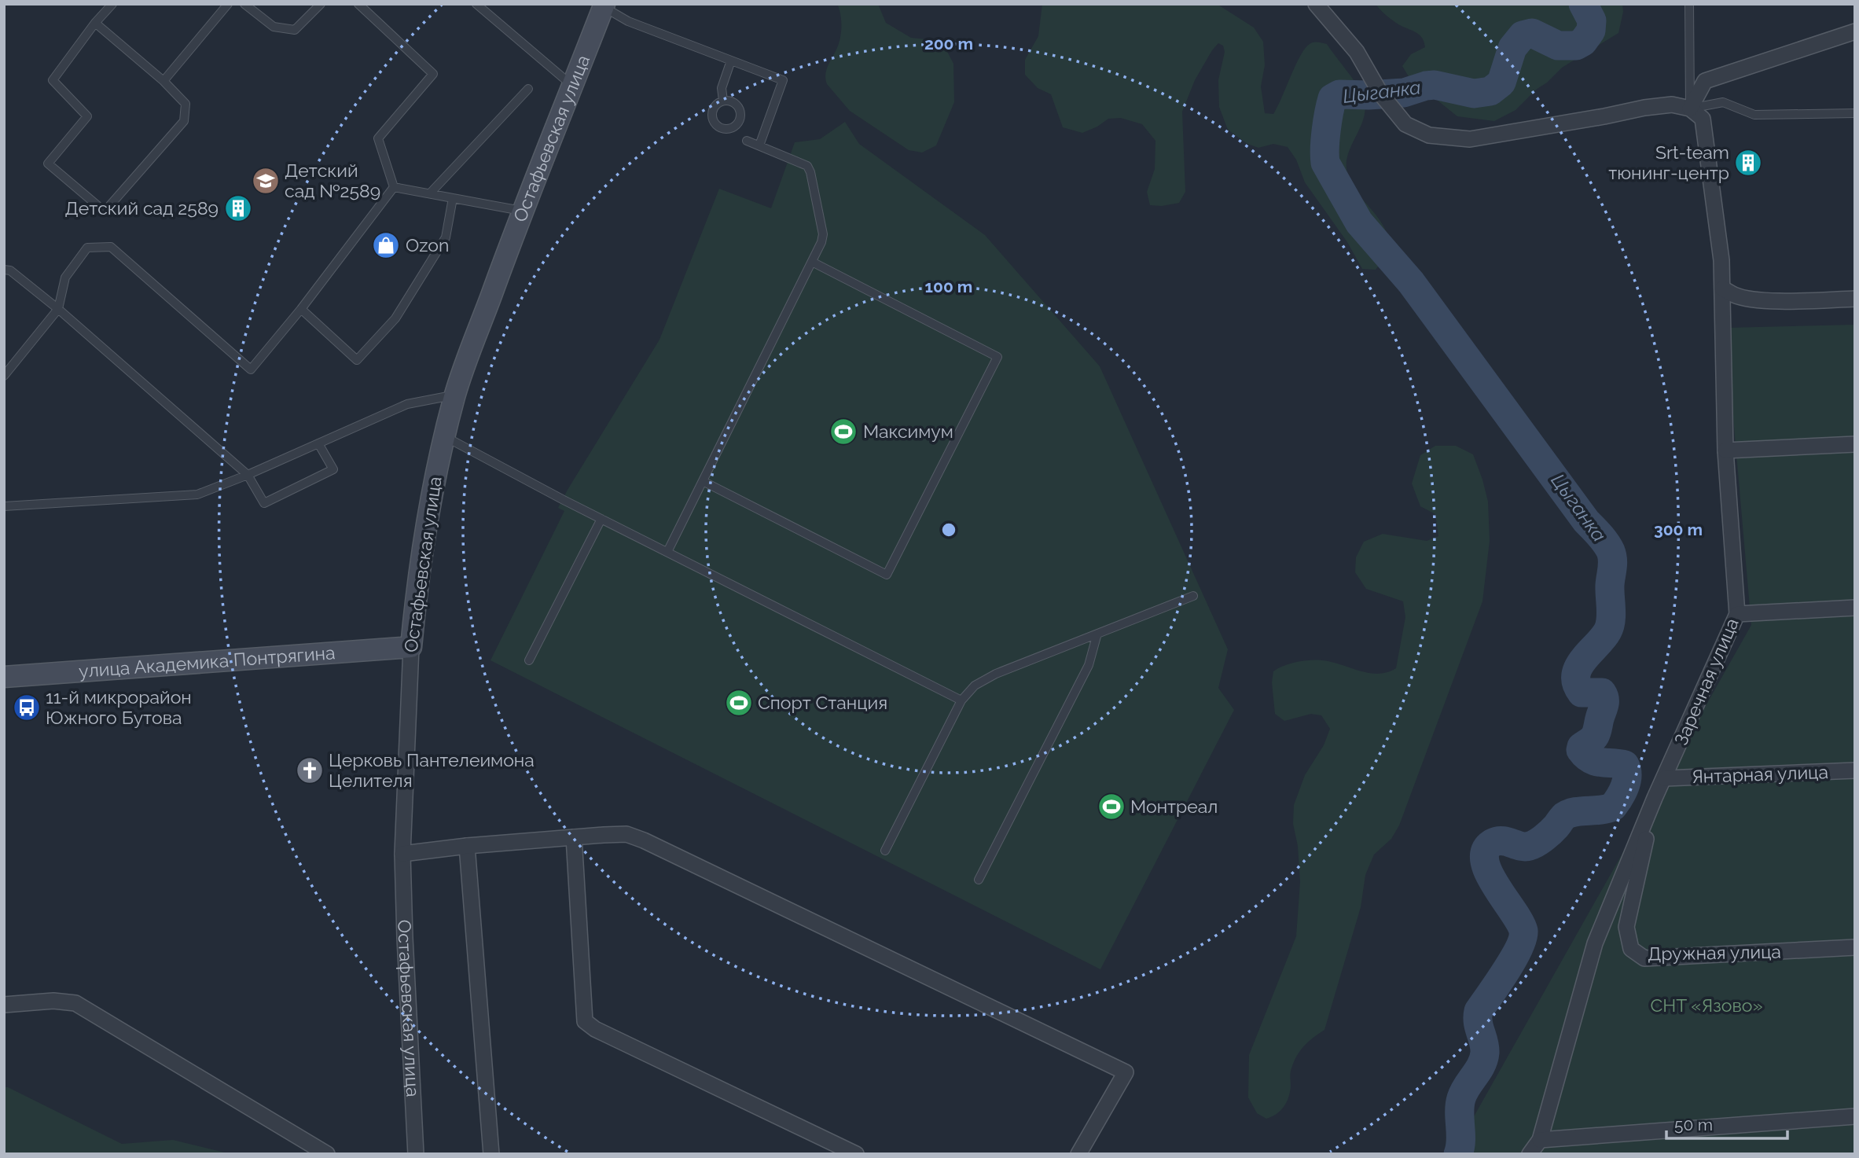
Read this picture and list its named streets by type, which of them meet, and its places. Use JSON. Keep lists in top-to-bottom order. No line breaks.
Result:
{"streets":{"street":["Остафьевская улица","улица Академика Понтрягина","Заречная улица","Янтарная улица","Дружная улица"]},"crossings":[["Остафьевская улица","улица Академика Понтрягина"],["Заречная улица","Янтарная улица"],["Заречная улица","Дружная улица"]],"water":["Цыганка"],"parks":["СНТ «Язово»"],"places":{"building":["Srt-team тюнинг-центр","Детский сад 2589"],"school or university":["Детский сад №2589"],"shop":["Ozon"],"sports":["Максимум","Спорт Станция","Монтреал"],"bus stop":["11-й микрорайон Южного Бутова"],"church":["Церковь Пантелеимона Целителя"]},"scale_bar":"50 m","rings":["200 m","100 m","300 m"]}
